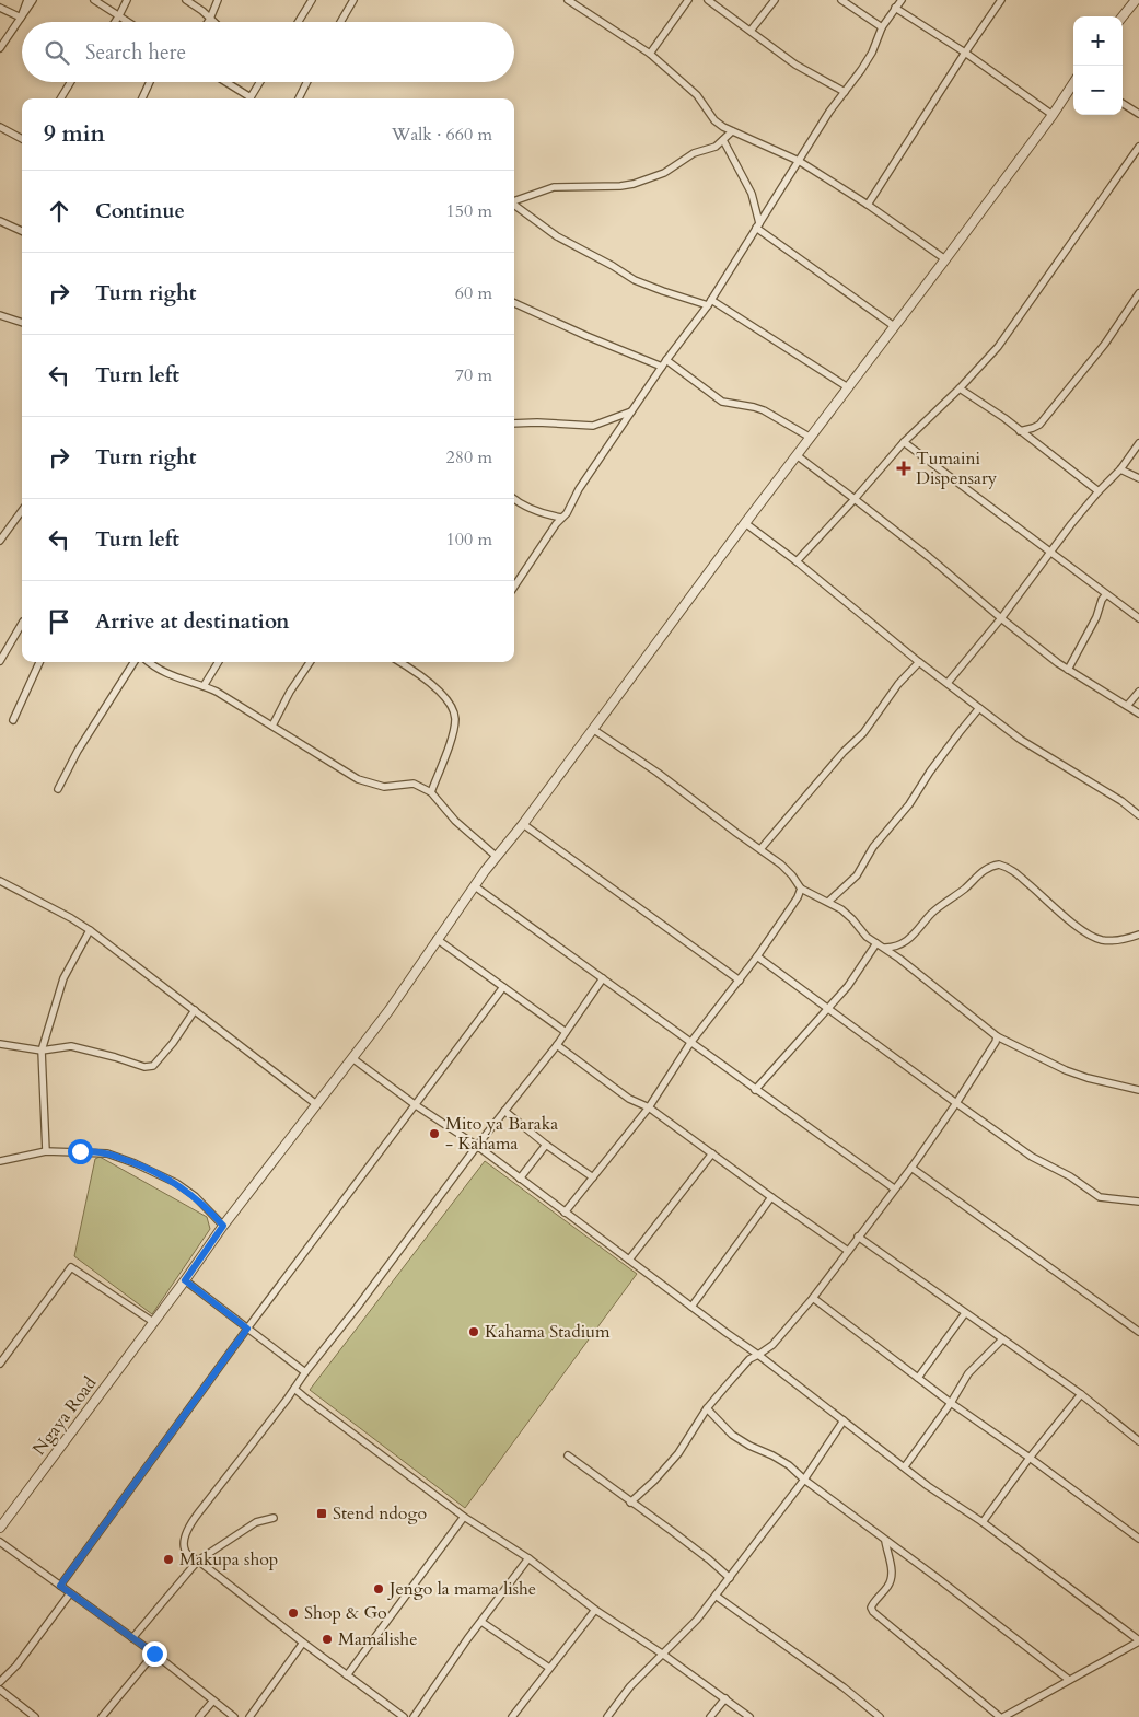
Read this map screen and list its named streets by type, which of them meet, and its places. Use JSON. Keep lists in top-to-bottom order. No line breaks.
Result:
{"streets":{"street":["Ngaya Road"]},"places":{"health":["Tumaini Dispensary"],"other":["Mito ya Baraka - Kahama","Kahama Stadium","Makupa shop","Jengo la mama lishe","Shop & Go","Mamalishe"],"transit":["Stend ndogo"]},"page":{"map_buttons":["+","−"],"search":"Search here","heading":["9 min","Walk · 660 m"],"list":[["Continue","150 m"],["Turn right","60 m"],["Turn left","70 m"],["Turn right","280 m"],["Turn left","100 m"],"Arrive at destination"]}}
